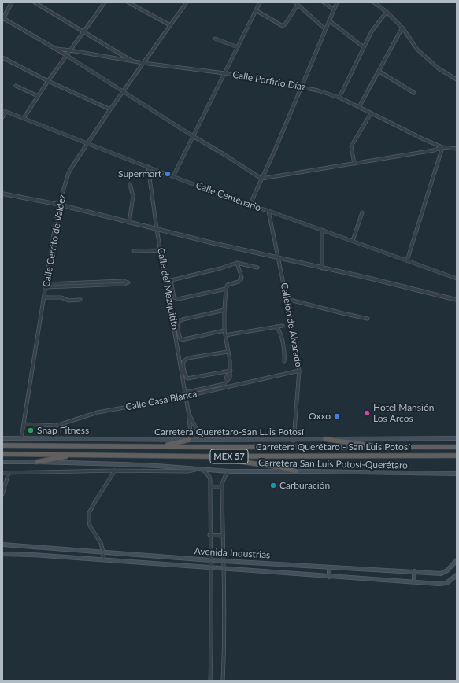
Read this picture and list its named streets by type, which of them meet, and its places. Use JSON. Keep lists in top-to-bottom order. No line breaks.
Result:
{"streets":{"highway":["Carretera Querétaro - San Luis Potosí","MEX 57"],"main road":["Carretera Querétaro-San Luis Potosí","Carretera San Luis Potosí-Querétaro","Avenida Industrias"],"street":["Calle Porfirio Díaz","Calle Centenario","Calle Cerrito de Valdez","Calle del Mezquitito","Callejón de Alvarado","Calle Casa Blanca"]},"crossings":[["Calle Porfirio Díaz","Calle Cerrito de Valdez"],["Calle Centenario","Calle Cerrito de Valdez"],["Calle Centenario","Calle del Mezquitito"],["Calle Centenario","Callejón de Alvarado"],["Calle Cerrito de Valdez","Calle Casa Blanca"],["Calle Cerrito de Valdez","Carretera Querétaro-San Luis Potosí"],["Calle del Mezquitito","Calle Casa Blanca"],["Calle del Mezquitito","Carretera Querétaro-San Luis Potosí"],["Callejón de Alvarado","Calle Casa Blanca"],["Callejón de Alvarado","Carretera Querétaro-San Luis Potosí"]],"places":["Supermart","Hotel Mansión Los Arcos","Oxxo","Snap Fitness","Carburación"]}
